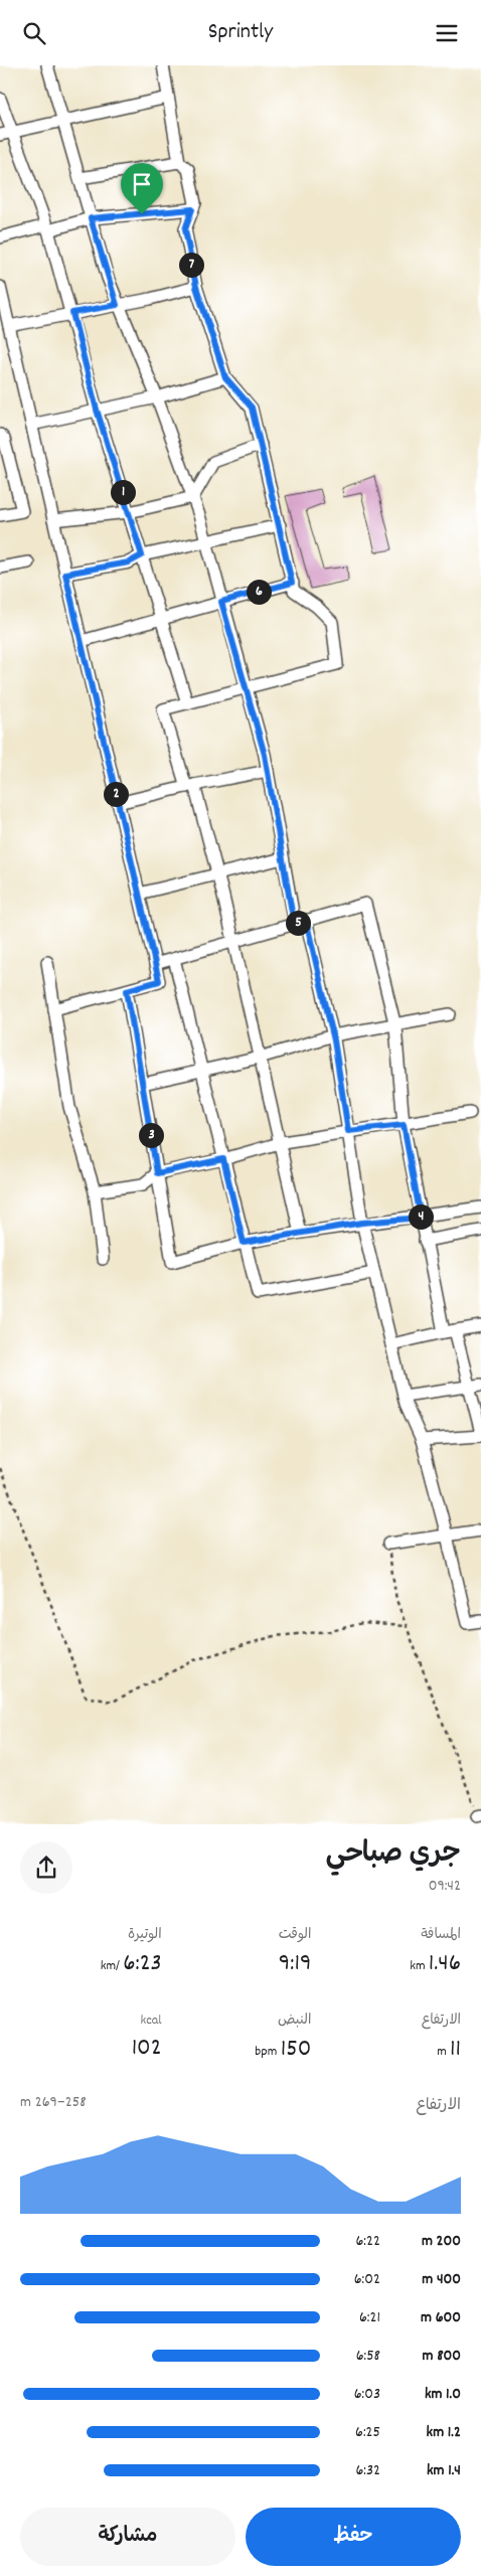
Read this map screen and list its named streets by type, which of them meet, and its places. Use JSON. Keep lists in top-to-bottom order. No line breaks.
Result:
{"page":{"header":"Sprintly","pins":["7","1","6","2","5","3","4"],"heading":["جري صباحي","09:42"],"stats":[["المسافة","1.46 km"],["الوقت","9:19"],["الوتيرة","6:23 /km"],["الارتفاع","11 m"],["النبض","150 bpm"],["kcal","102"]],"chart":["الارتفاع","258–269 m"],"list":[{"name":"200 m","note":"6:22"},{"name":"400 m","note":"6:02"},{"name":"600 m","note":"6:21"},{"name":"800 m","note":"6:58"},{"name":"1.0 km","note":"6:03"},{"name":"1.2 km","note":"6:25"},{"name":"1.4 km","note":"6:32"}],"buttons":["حفظ","مشاركة"]}}
